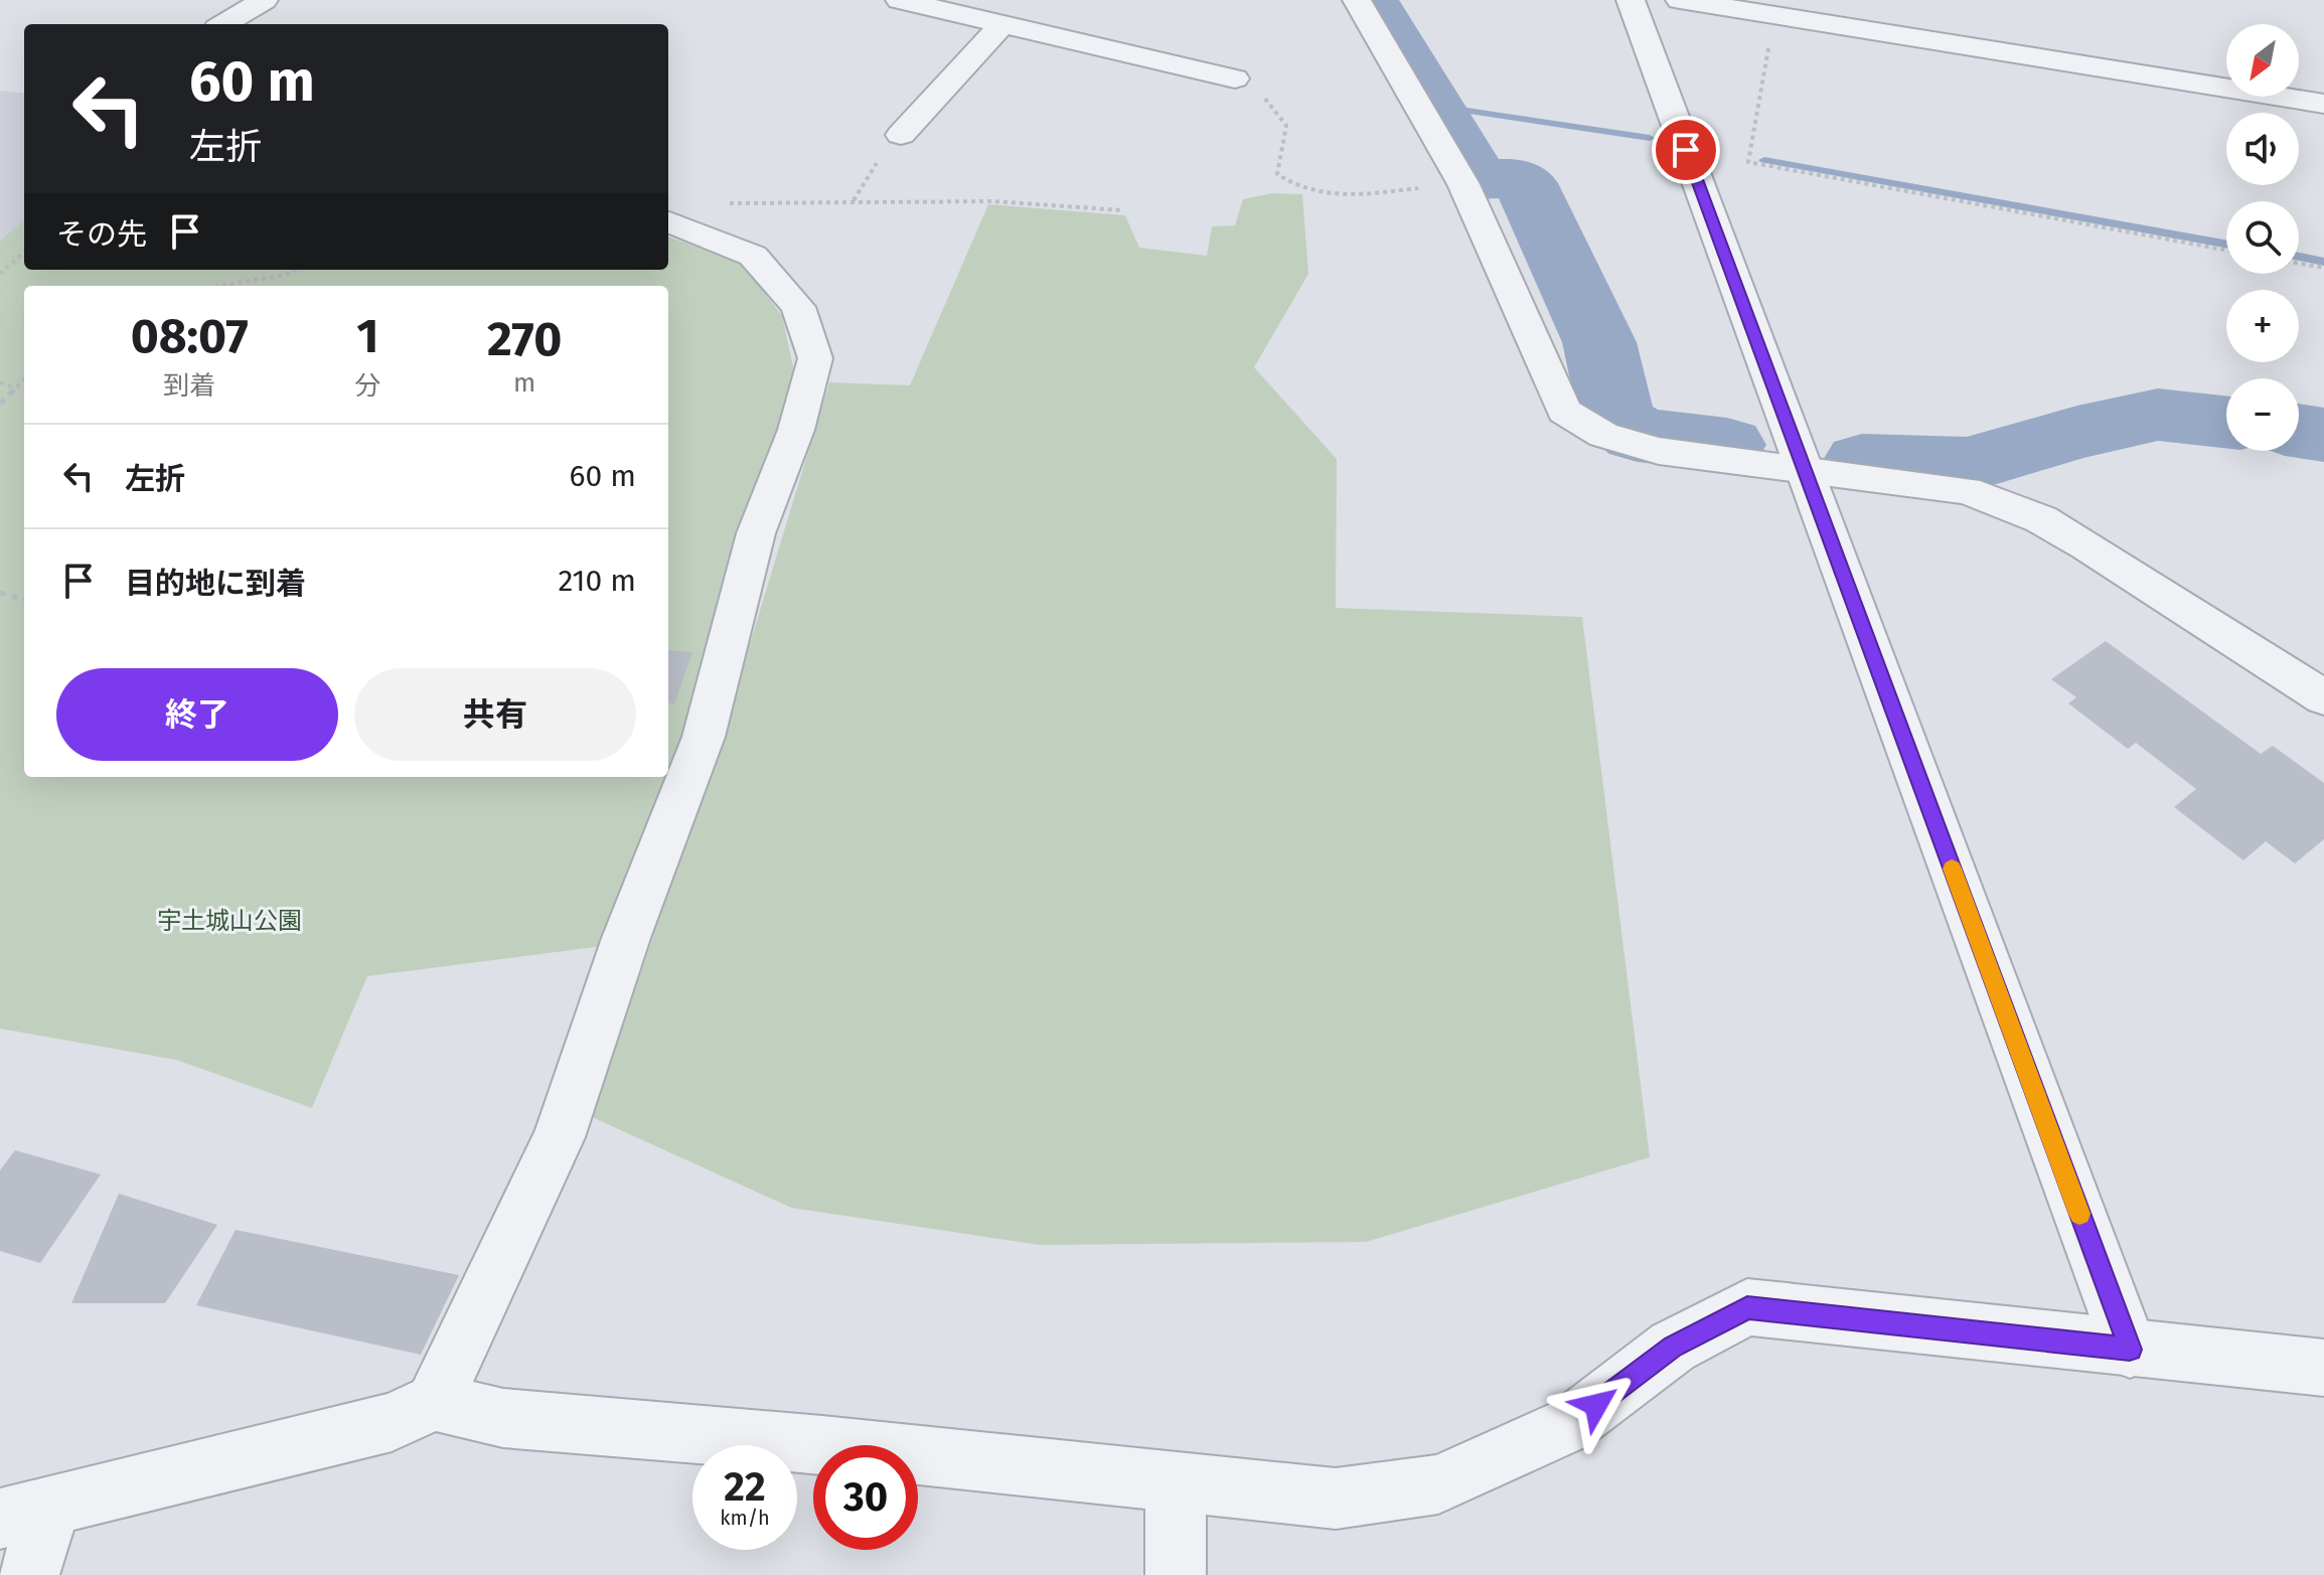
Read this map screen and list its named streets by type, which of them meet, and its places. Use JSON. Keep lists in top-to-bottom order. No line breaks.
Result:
{"parks":["宇土城山公園"],"north":"bottom left","page":{"map_buttons":["+","−"],"turn":["60 m","左折"],"then":"その先","eta":["08:07","到着","1","分","270","m"],"list":[{"name":"左折","value":"60 m"},{"name":"目的地に到着","value":"210 m"}],"buttons":["終了","共有"],"speed":"22 km/h","limit":"30"}}
